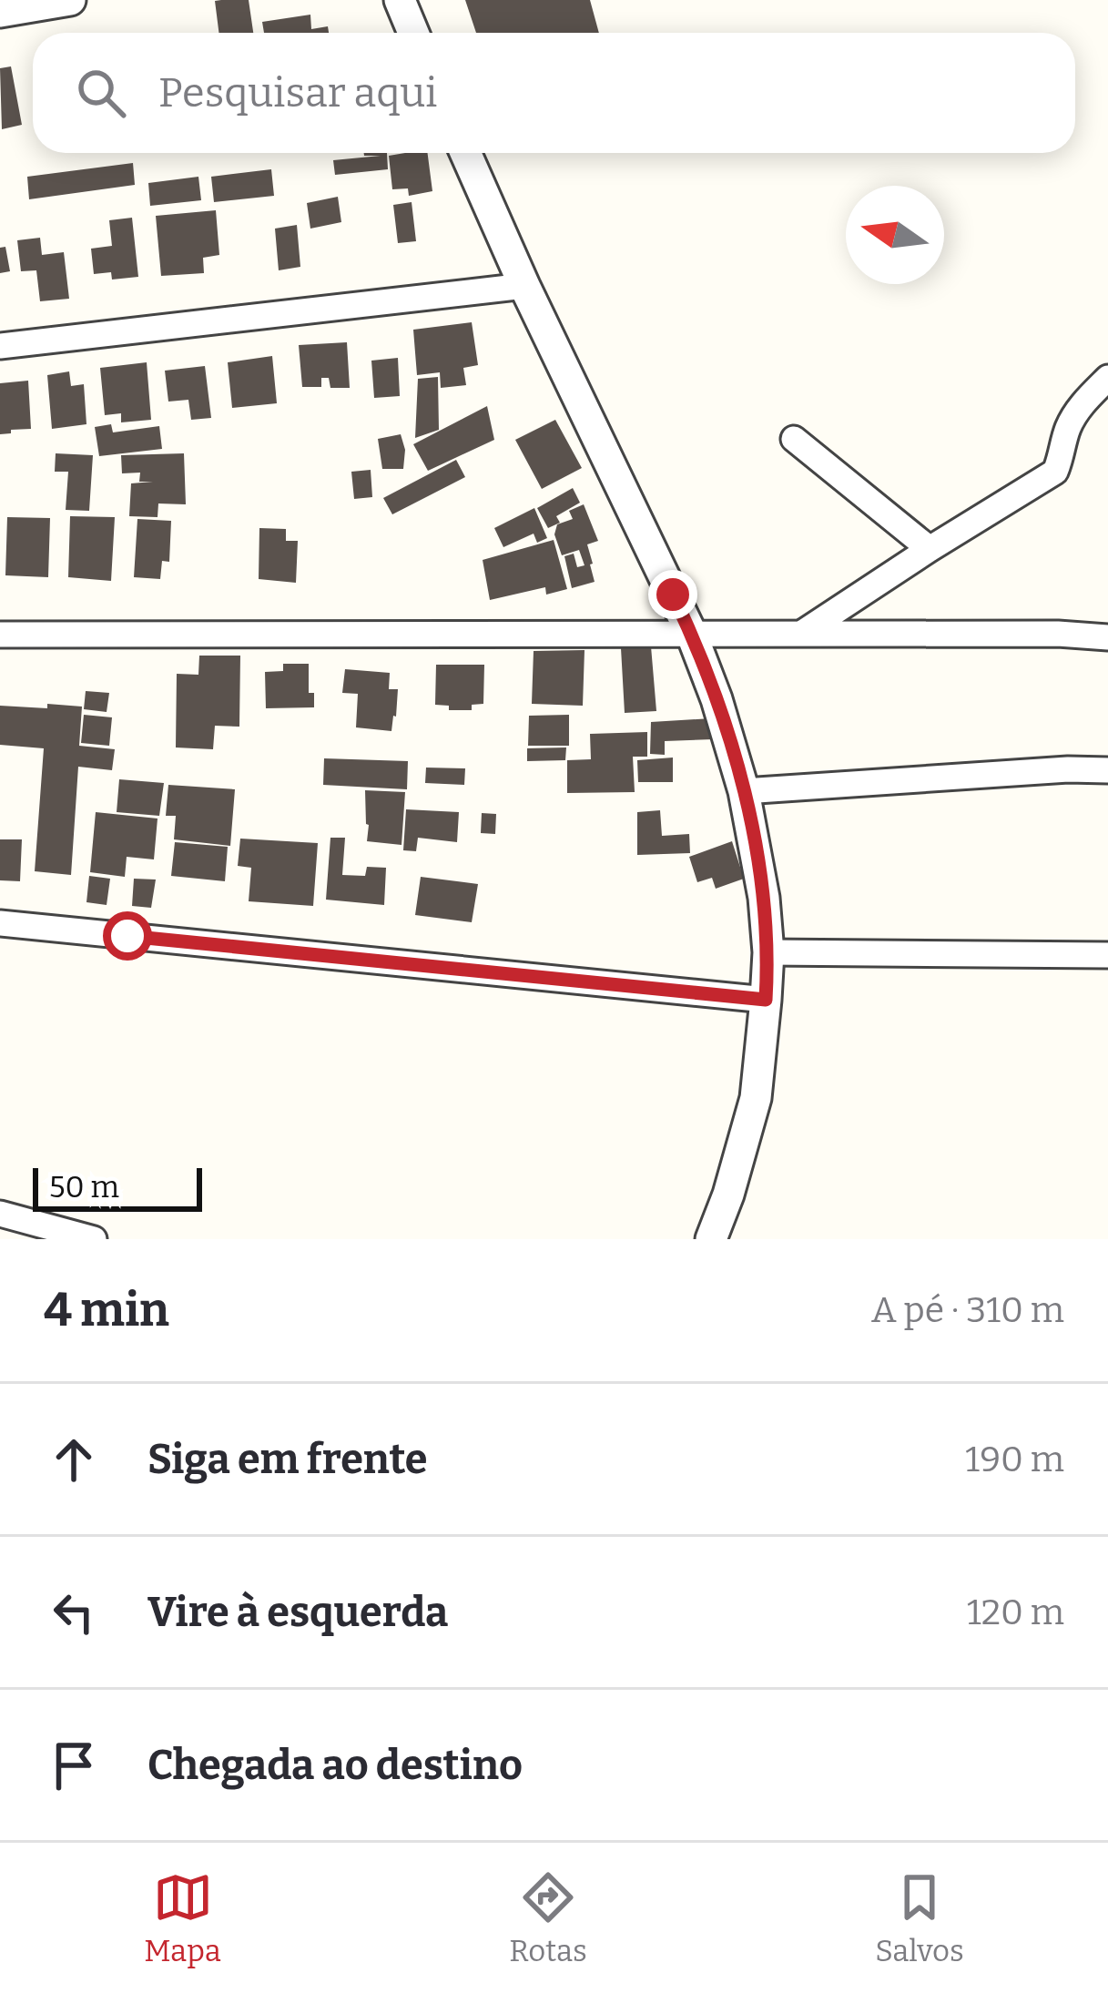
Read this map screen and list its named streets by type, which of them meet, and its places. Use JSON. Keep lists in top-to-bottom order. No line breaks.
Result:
{"scale_bar":"50 m","north":"left","page":{"search":"Pesquisar aqui","scale":"50 m","heading":["4 min","A pé · 310 m"],"list":[["Siga em frente","190 m"],["Vire à esquerda","120 m"],"Chegada ao destino"],"nav":["Mapa","Rotas","Salvos"]}}
